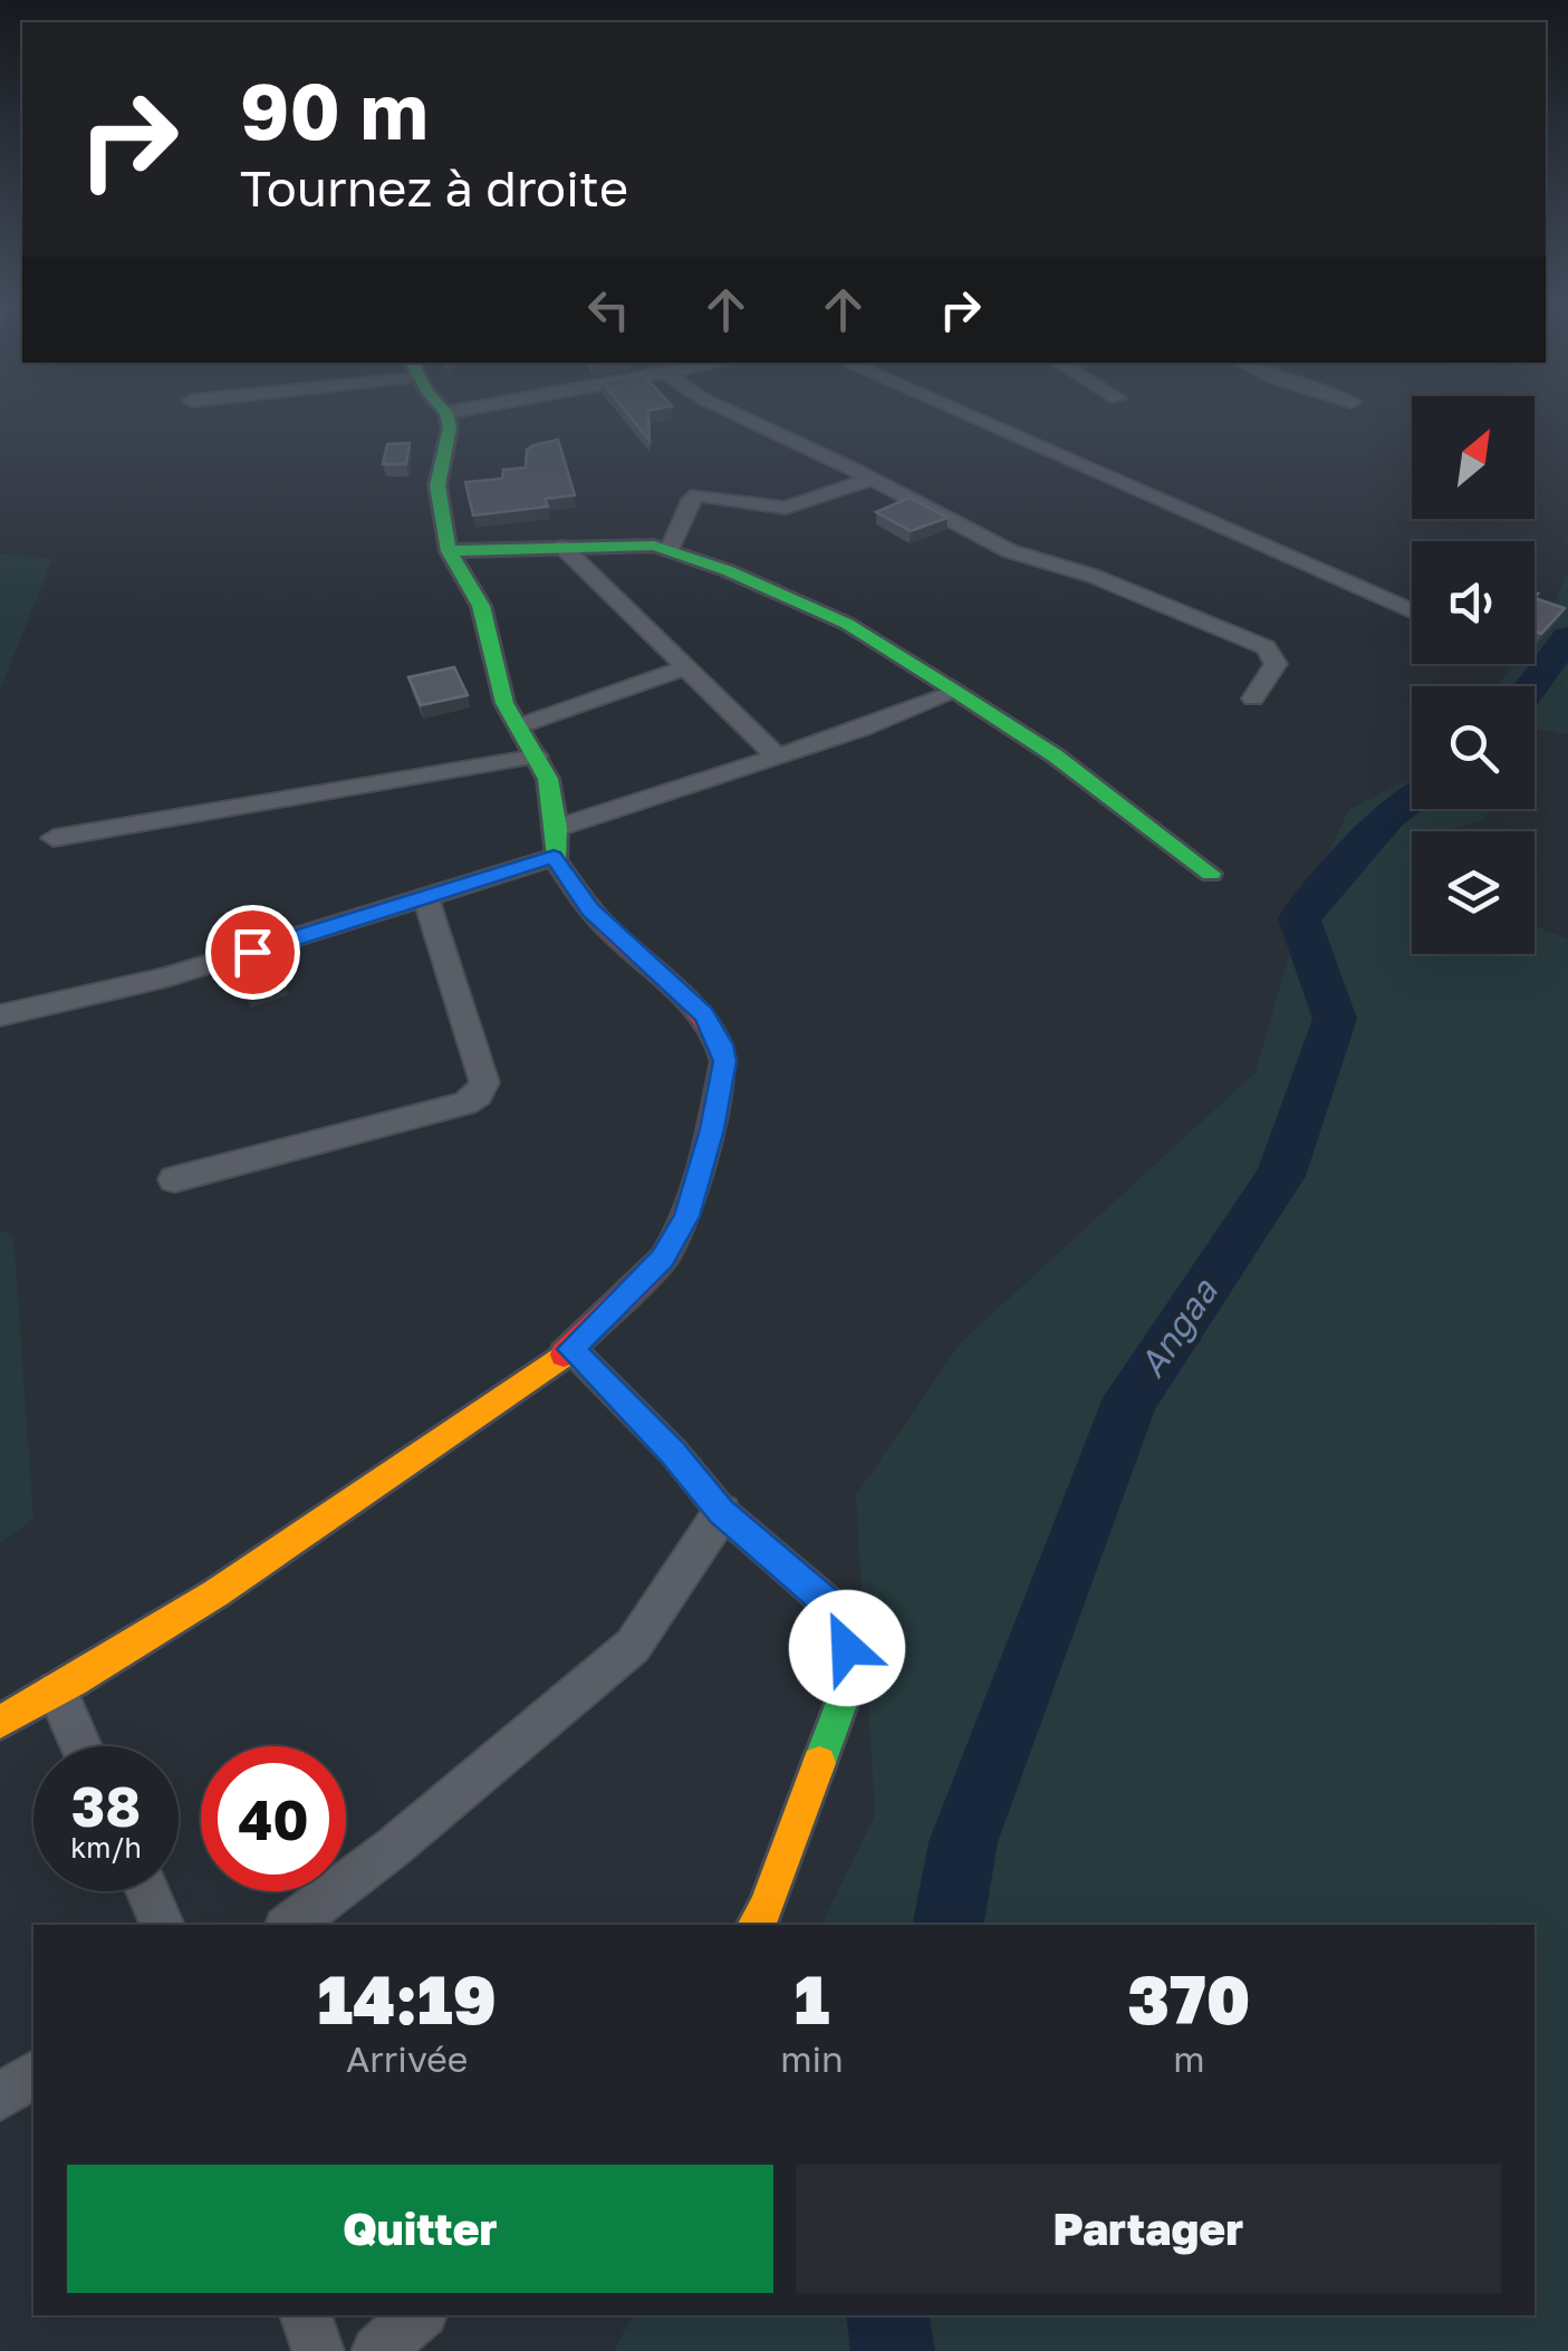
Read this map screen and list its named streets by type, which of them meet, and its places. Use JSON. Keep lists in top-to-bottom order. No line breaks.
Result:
{"water":["Angaa"],"north":"top right","page":{"turn":["90 m","Tournez à droite"],"speed":"38 km/h","limit":"40","eta":["14:19","Arrivée","1","min","370","m"],"buttons":["Quitter","Partager"]}}
